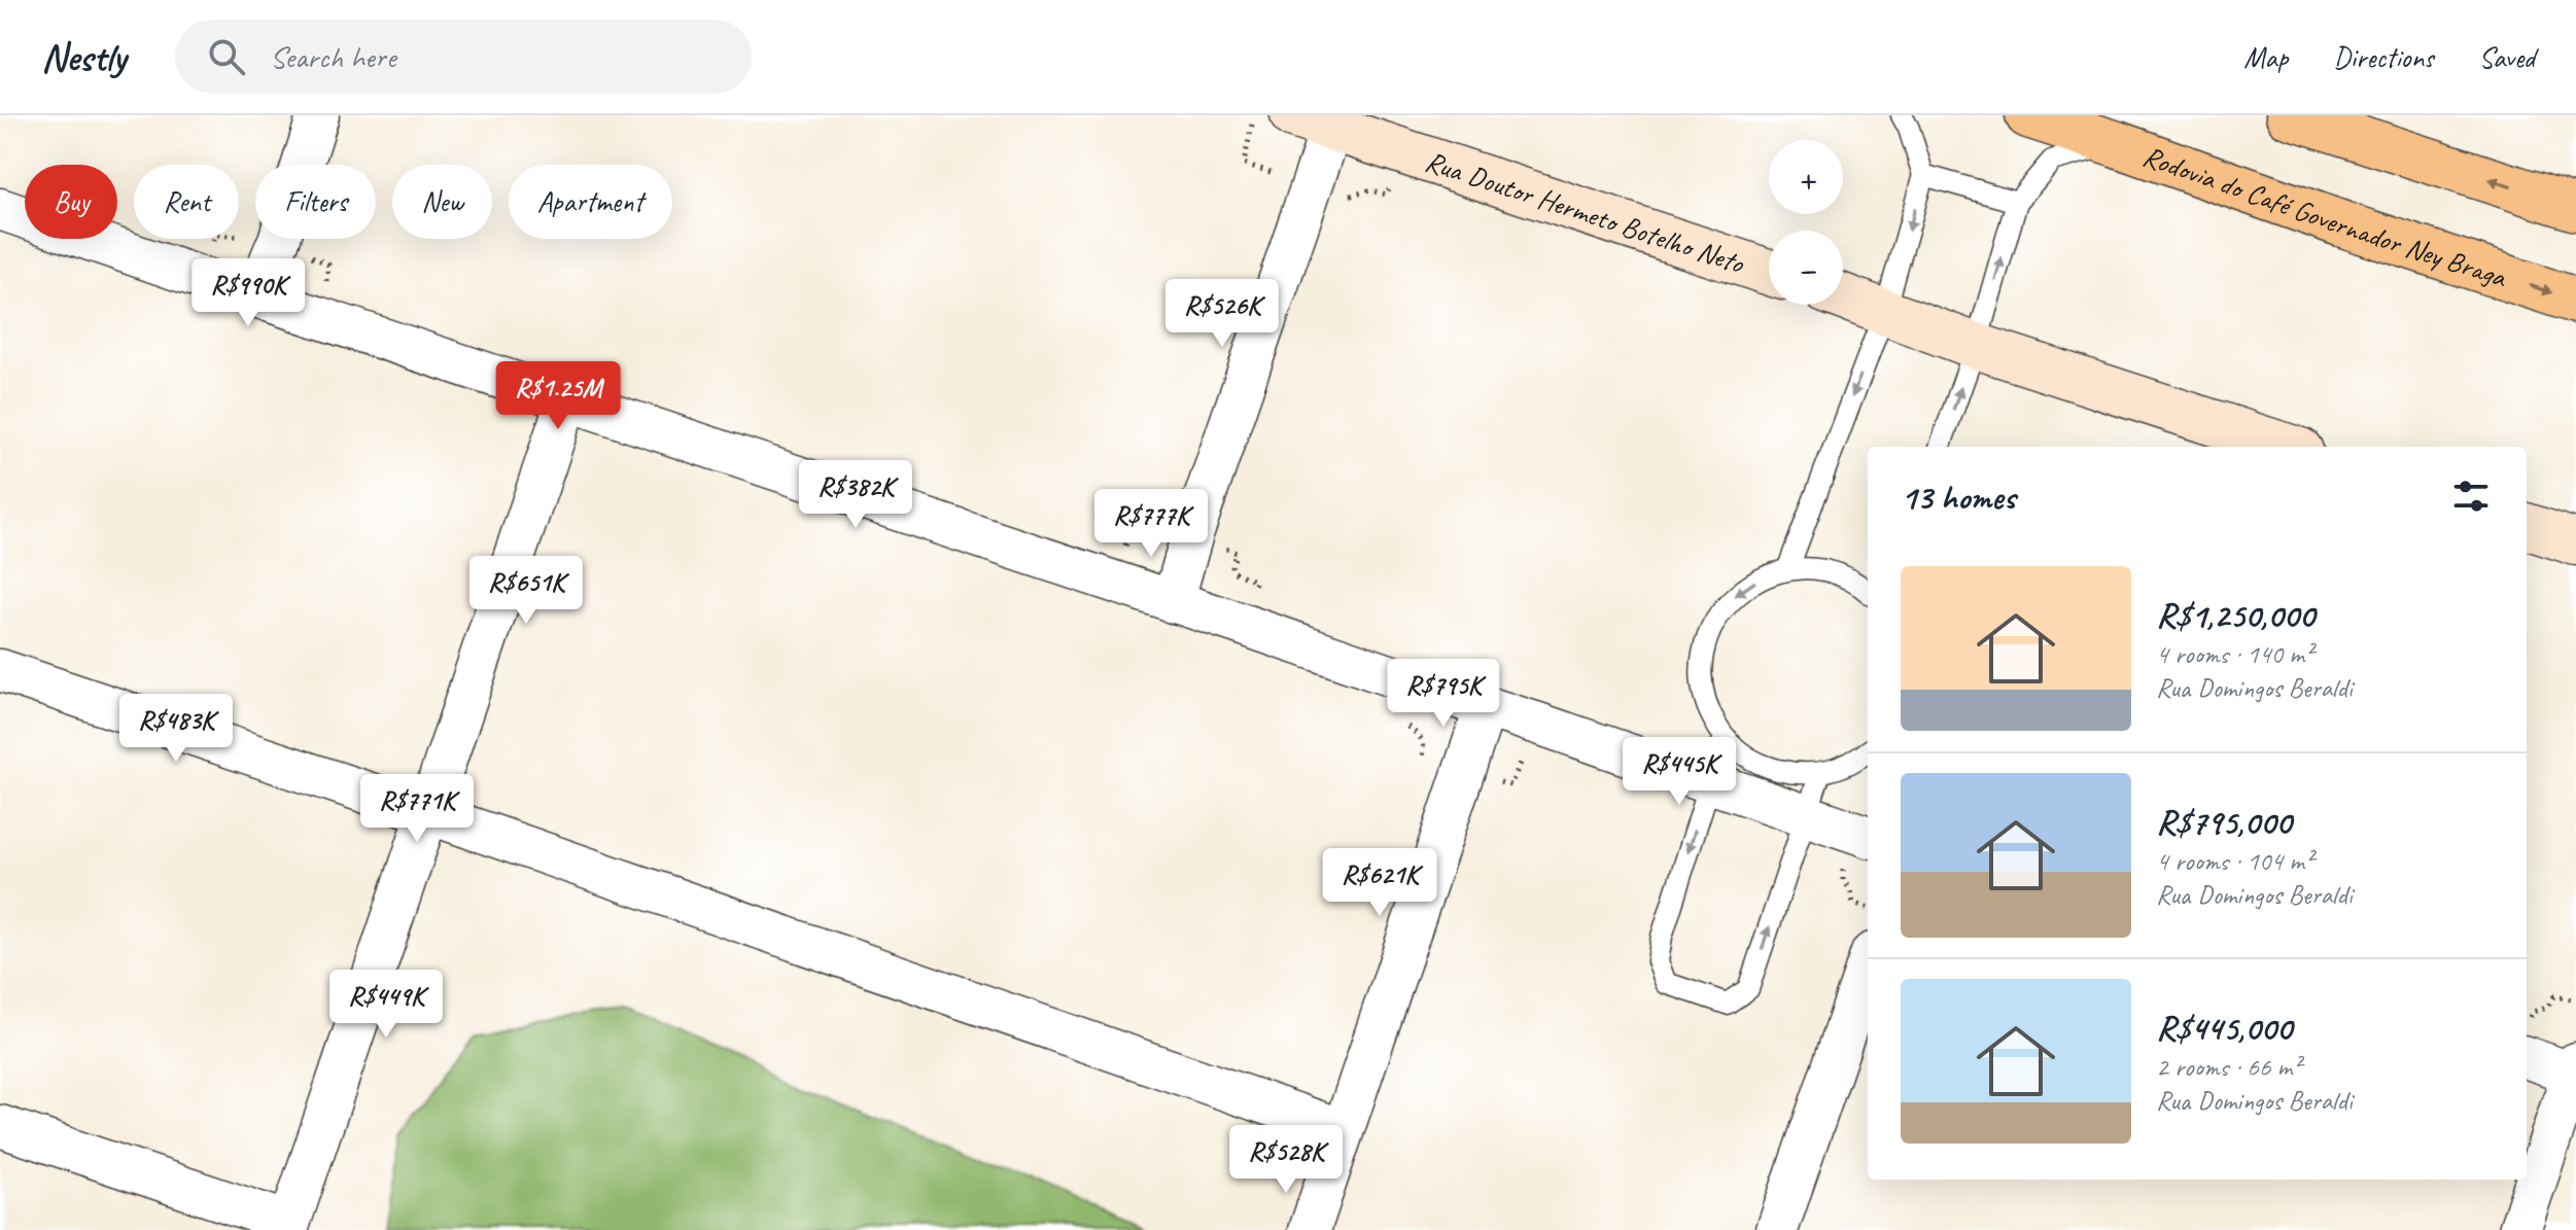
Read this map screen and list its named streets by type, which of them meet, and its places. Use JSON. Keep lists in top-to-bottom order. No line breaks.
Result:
{"streets":{"highway":["Rodovia do Café Governador Ney Braga"],"street":["Rua Doutor Hermeto Botelho Neto"]},"page":{"header":"Nestly","search":"Search here","nav":["Map","Directions","Saved"],"map_buttons":["+","−"],"chip":["Buy","Rent","Filters","New","Apartment"],"price":["R$990K","R$526K","R$1.25M","R$382K","R$777K","R$651K","R$795K","R$483K","R$445K","R$771K","R$621K","R$449K","R$528K"],"heading":"13 homes","list":[{"name":"R$1,250,000","note":"4 rooms · 140 m² · Rua Domingos Beraldi"},{"name":"R$795,000","note":"4 rooms · 104 m² · Rua Domingos Beraldi"},{"name":"R$445,000","note":"2 rooms · 66 m² · Rua Domingos Beraldi"}]}}
